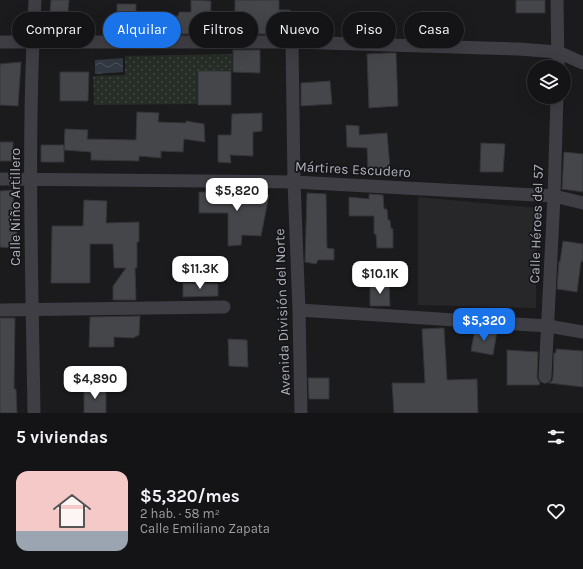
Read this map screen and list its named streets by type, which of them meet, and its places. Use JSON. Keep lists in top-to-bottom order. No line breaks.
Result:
{"streets":{"street":["Mártires Escudero","Calle Niño Artillero","Calle Héroes del 57","Avenida División del Norte"]},"crossings":[["Mártires Escudero","Calle Niño Artillero"],["Mártires Escudero","Calle Héroes del 57"],["Mártires Escudero","Avenida División del Norte"]],"page":{"chip":["Comprar","Alquilar","Filtros","Nuevo","Piso","Casa"],"price":["$5,820","$11.3K","$10.1K","$5,320","$4,890"],"heading":"5 viviendas","list":[{"name":"$5,320/mes","note":"2 hab. · 58 m² · Calle Emiliano Zapata"}]}}
